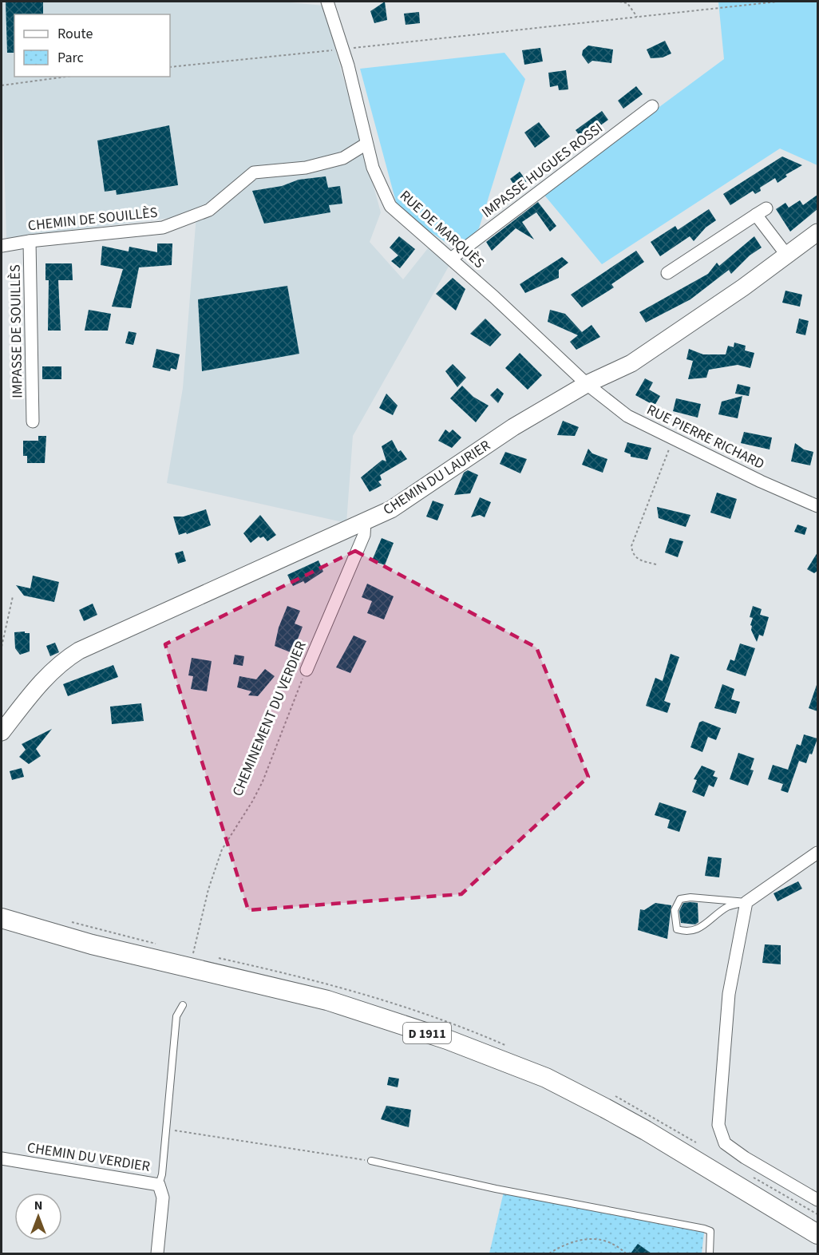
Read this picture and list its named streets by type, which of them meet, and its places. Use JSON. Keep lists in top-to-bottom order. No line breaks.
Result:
{"streets":{"main road":["D 1911"],"street":["IMPASSE HUGUES ROSSI","CHEMIN DE SOUILLÈS","RUE DE MARQUÈS","IMPASSE DE SOUILLÈS","RUE PIERRE RICHARD","CHEMIN DU LAURIER","CHEMINEMENT DU VERDIER","CHEMIN DU VERDIER"]},"crossings":[["IMPASSE HUGUES ROSSI","RUE DE MARQUÈS"],["CHEMIN DE SOUILLÈS","RUE DE MARQUÈS"],["CHEMIN DE SOUILLÈS","IMPASSE DE SOUILLÈS"],["RUE DE MARQUÈS","RUE PIERRE RICHARD"],["RUE DE MARQUÈS","CHEMIN DU LAURIER"],["RUE PIERRE RICHARD","CHEMIN DU LAURIER"],["CHEMIN DU LAURIER","CHEMINEMENT DU VERDIER"]],"legend":["Route","Parc"],"north":"top"}
